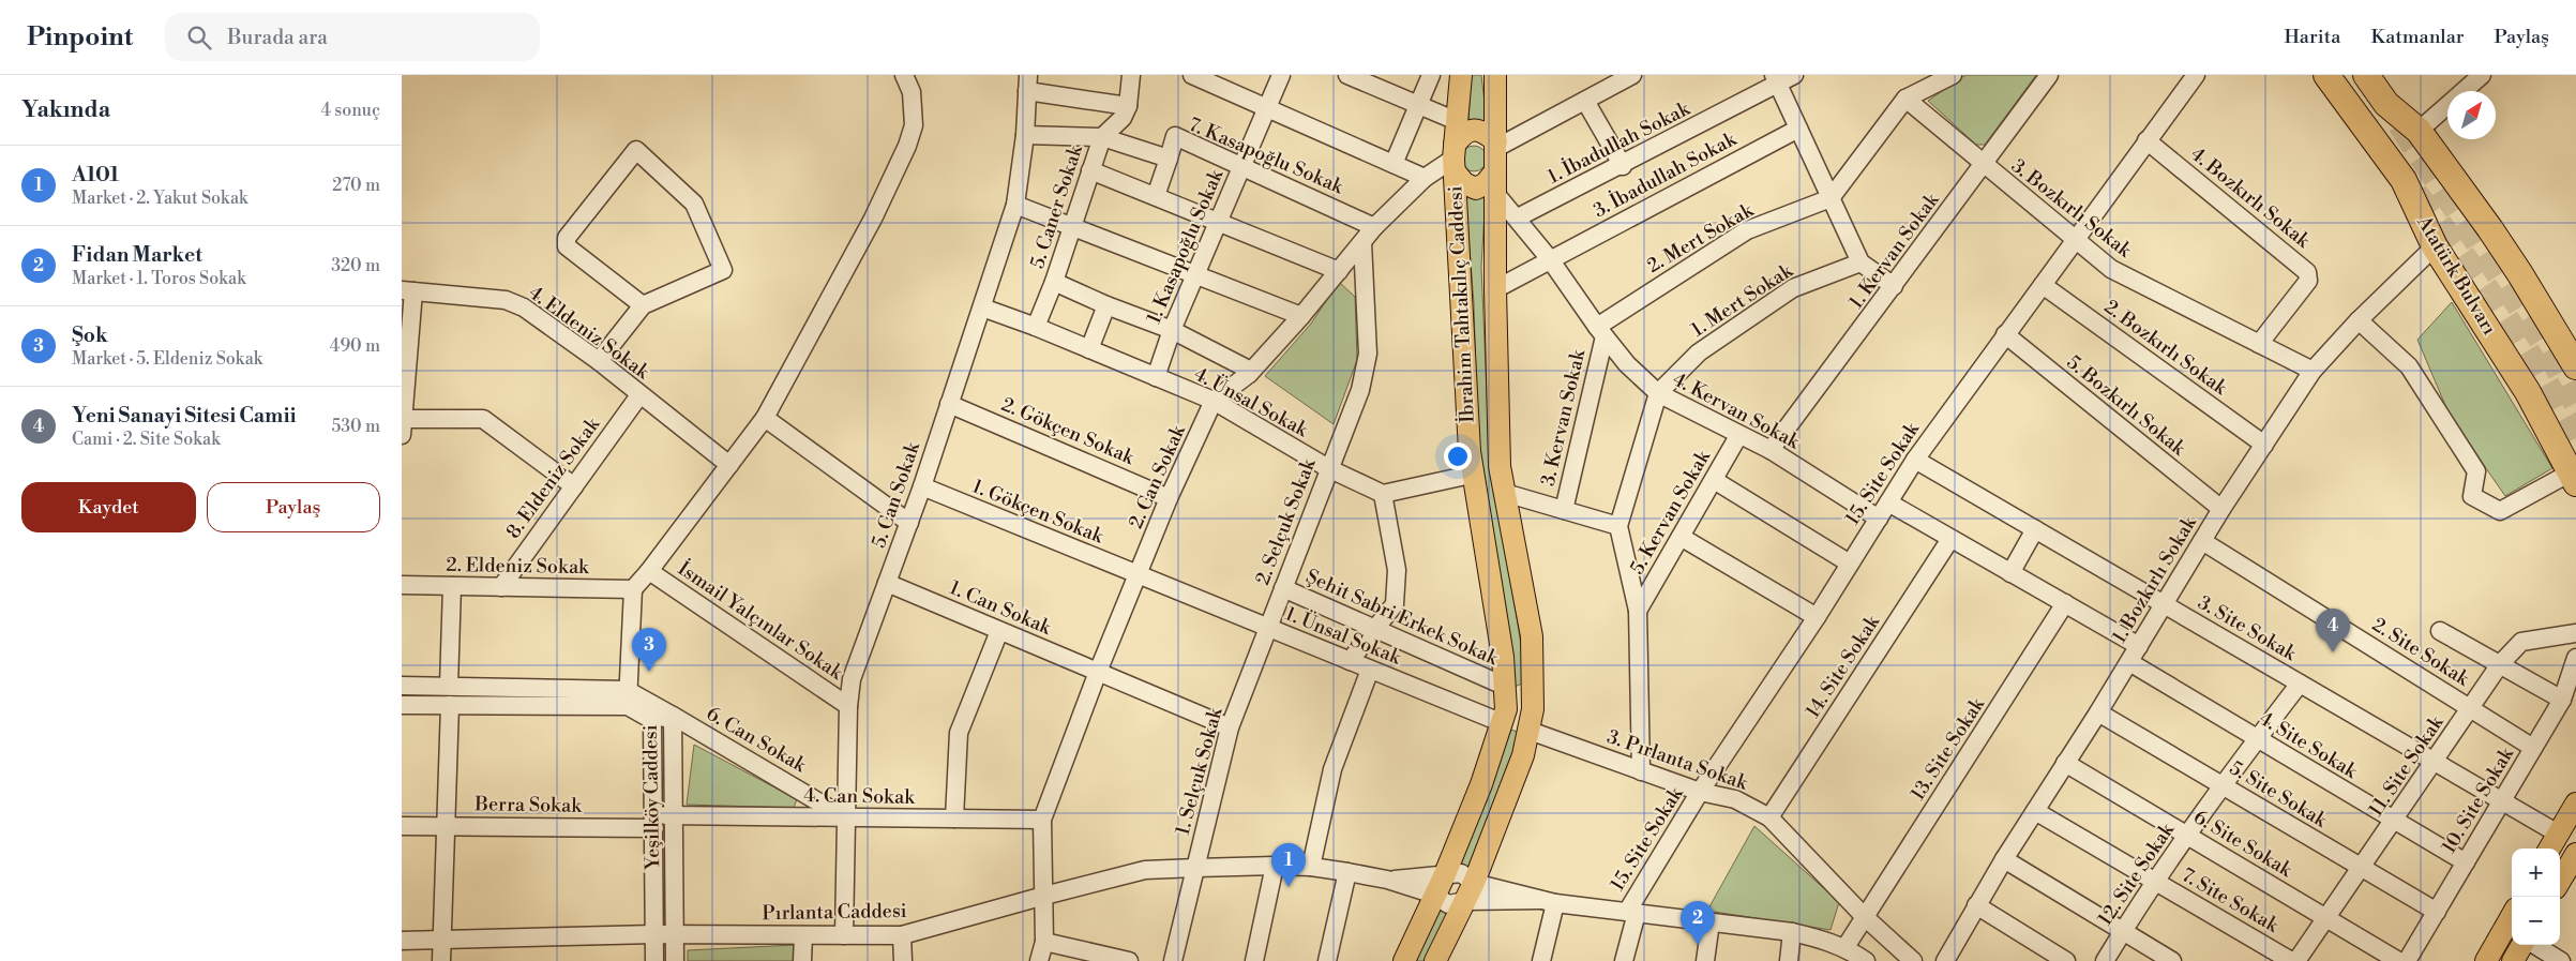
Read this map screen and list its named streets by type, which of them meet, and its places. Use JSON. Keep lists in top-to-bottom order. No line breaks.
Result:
{"streets":{"highway":["Atatürk Bulvarı"],"main road":["İbrahim Tahtakılıç Caddesi"],"street":["1. İbadullah Sokak","7. Kasapoğlu Sokak","3. İbadullah Sokak","4. Bozkırlı Sokak","5. Caner Sokak","3. Bozkırlı Sokak","2. Mert Sokak","1. Kasapoğlu Sokak","1. Kervan Sokak","1. Mert Sokak","4. Eldeniz Sokak","2. Bozkırlı Sokak","4. Ünsal Sokak","5. Bozkırlı Sokak","4. Kervan Sokak","3. Kervan Sokak","2. Gökçen Sokak","15. Site Sokak","2. Can Sokak","8. Eldeniz Sokak","5. Can Sokak","1. Gökçen Sokak","5. Kervan Sokak","2. Selçuk Sokak","2. Eldeniz Sokak","1. Bozkırlı Sokak","1. Can Sokak","Şehit Sabri Erkek Sokak","İsmail Yalçınlar Sokak","3. Site Sokak","1. Ünsal Sokak","2. Site Sokak","14. Site Sokak","6. Can Sokak","4. Site Sokak","13. Site Sokak","3. Pırlanta Sokak","11. Site Sokak","1. Selçuk Sokak","5. Site Sokak","4. Can Sokak","Yeşilköy Caddesi","10. Site Sokak","Berra Sokak","6. Site Sokak","12. Site Sokak","7. Site Sokak","Pırlanta Caddesi"]},"crossings":[["1. İbadullah Sokak","4. Kervan Sokak"],["7. Kasapoğlu Sokak","1. Kasapoğlu Sokak"],["7. Kasapoğlu Sokak","2. Can Sokak"],["3. İbadullah Sokak","İbrahim Tahtakılıç Caddesi"],["3. İbadullah Sokak","4. Kervan Sokak"],["4. Bozkırlı Sokak","3. Bozkırlı Sokak"],["4. Bozkırlı Sokak","15. Site Sokak"],["5. Caner Sokak","4. Ünsal Sokak"],["3. Bozkırlı Sokak","1. Kervan Sokak"],["3. Bozkırlı Sokak","15. Site Sokak"],["3. Bozkırlı Sokak","1. Bozkırlı Sokak"],["2. Mert Sokak","4. Kervan Sokak"],["2. Mert Sokak","3. Kervan Sokak"],["1. Kasapoğlu Sokak","4. Ünsal Sokak"],["1. Kervan Sokak","4. Kervan Sokak"],["Atatürk Bulvarı","1. Bozkırlı Sokak"],["1. Mert Sokak","4. Kervan Sokak"],["İbrahim Tahtakılıç Caddesi","4. Kervan Sokak"],["İbrahim Tahtakılıç Caddesi","2. Can Sokak"],["İbrahim Tahtakılıç Caddesi","Şehit Sabri Erkek Sokak"],["İbrahim Tahtakılıç Caddesi","1. Ünsal Sokak"],["İbrahim Tahtakılıç Caddesi","3. Pırlanta Sokak"],["İbrahim Tahtakılıç Caddesi","Pırlanta Caddesi"],["4. Eldeniz Sokak","8. Eldeniz Sokak"],["2. Bozkırlı Sokak","15. Site Sokak"],["2. Bozkırlı Sokak","1. Bozkırlı Sokak"],["4. Ünsal Sokak","2. Can Sokak"],["4. Ünsal Sokak","5. Can Sokak"],["4. Ünsal Sokak","2. Selçuk Sokak"],["5. Bozkırlı Sokak","15. Site Sokak"],["5. Bozkırlı Sokak","1. Bozkırlı Sokak"],["4. Kervan Sokak","3. Kervan Sokak"],["4. Kervan Sokak","15. Site Sokak"],["4. Kervan Sokak","5. Kervan Sokak"],["2. Gökçen Sokak","2. Can Sokak"],["2. Gökçen Sokak","5. Can Sokak"],["15. Site Sokak","3. Site Sokak"],["15. Site Sokak","3. Pırlanta Sokak"],["15. Site Sokak","Pırlanta Caddesi"],["2. Can Sokak","1. Gökçen Sokak"],["2. Can Sokak","2. Selçuk Sokak"],["2. Can Sokak","1. Can Sokak"],["2. Can Sokak","1. Ünsal Sokak"],["2. Can Sokak","4. Can Sokak"],["2. Can Sokak","Pırlanta Caddesi"],["8. Eldeniz Sokak","2. Eldeniz Sokak"],["5. Can Sokak","1. Gökçen Sokak"],["5. Can Sokak","1. Can Sokak"],["5. Can Sokak","İsmail Yalçınlar Sokak"],["5. Can Sokak","6. Can Sokak"],["5. Can Sokak","4. Can Sokak"],["5. Can Sokak","Pırlanta Caddesi"],["1. Gökçen Sokak","1. Ünsal Sokak"],["2. Selçuk Sokak","Şehit Sabri Erkek Sokak"],["2. Selçuk Sokak","1. Ünsal Sokak"],["2. Selçuk Sokak","1. Selçuk Sokak"],["1. Bozkırlı Sokak","3. Site Sokak"],["1. Bozkırlı Sokak","2. Site Sokak"],["1. Bozkırlı Sokak","4. Site Sokak"],["1. Bozkırlı Sokak","5. Site Sokak"],["1. Bozkırlı Sokak","6. Site Sokak"],["1. Bozkırlı Sokak","7. Site Sokak"],["3. Site Sokak","11. Site Sokak"],["3. Site Sokak","10. Site Sokak"],["3. Site Sokak","12. Site Sokak"],["1. Ünsal Sokak","1. Selçuk Sokak"],["2. Site Sokak","11. Site Sokak"],["2. Site Sokak","10. Site Sokak"],["14. Site Sokak","3. Pırlanta Sokak"],["6. Can Sokak","4. Can Sokak"],["6. Can Sokak","Yeşilköy Caddesi"],["4. Site Sokak","11. Site Sokak"],["4. Site Sokak","10. Site Sokak"],["4. Site Sokak","12. Site Sokak"],["13. Site Sokak","3. Pırlanta Sokak"],["13. Site Sokak","Pırlanta Caddesi"],["11. Site Sokak","5. Site Sokak"],["11. Site Sokak","6. Site Sokak"],["1. Selçuk Sokak","Pırlanta Caddesi"],["5. Site Sokak","10. Site Sokak"],["5. Site Sokak","12. Site Sokak"],["4. Can Sokak","Yeşilköy Caddesi"],["4. Can Sokak","Berra Sokak"],["Yeşilköy Caddesi","Berra Sokak"],["Yeşilköy Caddesi","Pırlanta Caddesi"],["6. Site Sokak","12. Site Sokak"],["12. Site Sokak","7. Site Sokak"]],"north":"top right","page":{"header":"Pinpoint","search":"Burada ara","nav":["Harita","Katmanlar","Paylaş"],"heading":["Yakında","4 sonuç"],"list":[{"mark":"1","name":"A101","note":"Market · 2. Yakut Sokak","value":"270 m"},{"mark":"2","name":"Fidan Market","note":"Market · 1. Toros Sokak","value":"320 m"},{"mark":"3","name":"Şok","note":"Market · 5. Eldeniz Sokak","value":"490 m"},{"mark":"4","name":"Yeni Sanayi Sitesi Camii","note":"Cami · 2. Site Sokak","value":"530 m"}],"buttons":["Kaydet","Paylaş"],"pins":["4","3","1","2"],"map_buttons":["+","−"]}}
